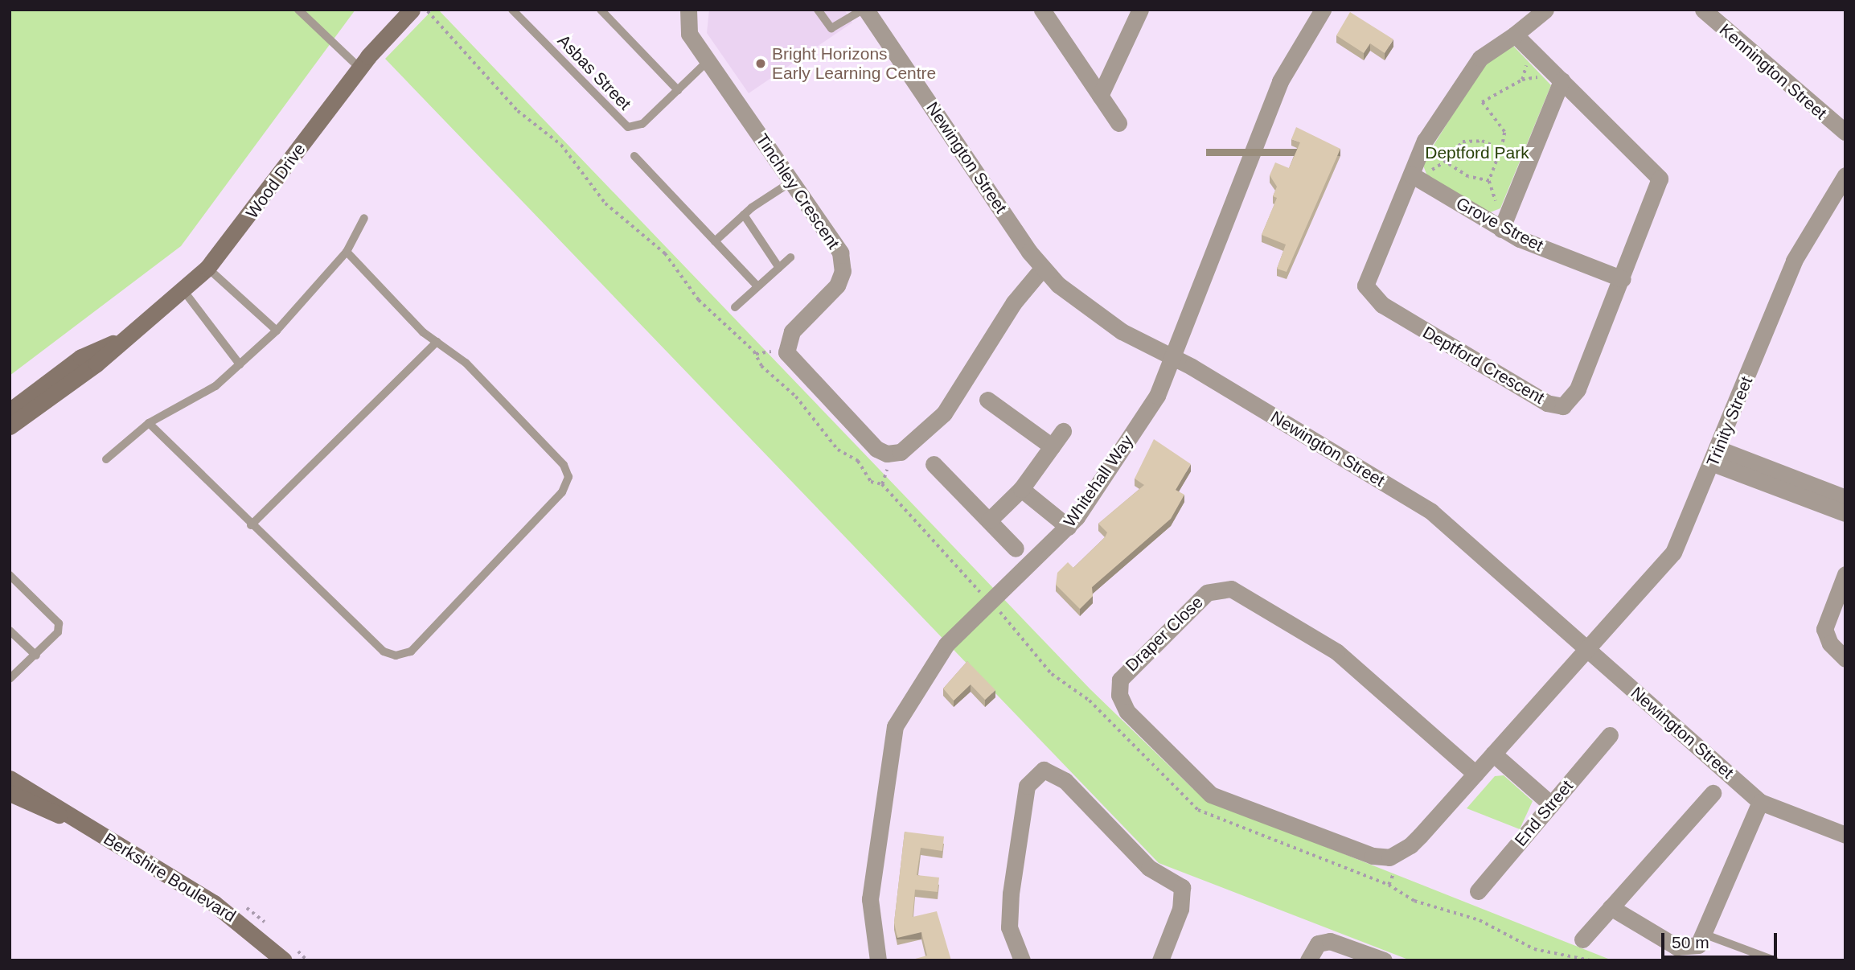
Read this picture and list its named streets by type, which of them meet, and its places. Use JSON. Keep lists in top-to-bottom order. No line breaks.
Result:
{"streets":{"street":["Kennington Street","Newington Street","Wood Drive","Tinchley Crescent","Grove Street","Deptford Crescent","Trinity Street","Whitehall Way","Draper Close","End Street","Berkshire Boulevard"],"lane":["Asbas Street"]},"crossings":[["Asbas Street","Tinchley Crescent"],["Newington Street","Tinchley Crescent"],["Newington Street","Trinity Street"],["Newington Street","Whitehall Way"],["Newington Street","Draper Close"],["Grove Street","Deptford Crescent"],["Trinity Street","Draper Close"]],"parks":["Deptford Park"],"places":["Bright Horizons Early Learning Centre"],"scale_bar":"50 m"}
